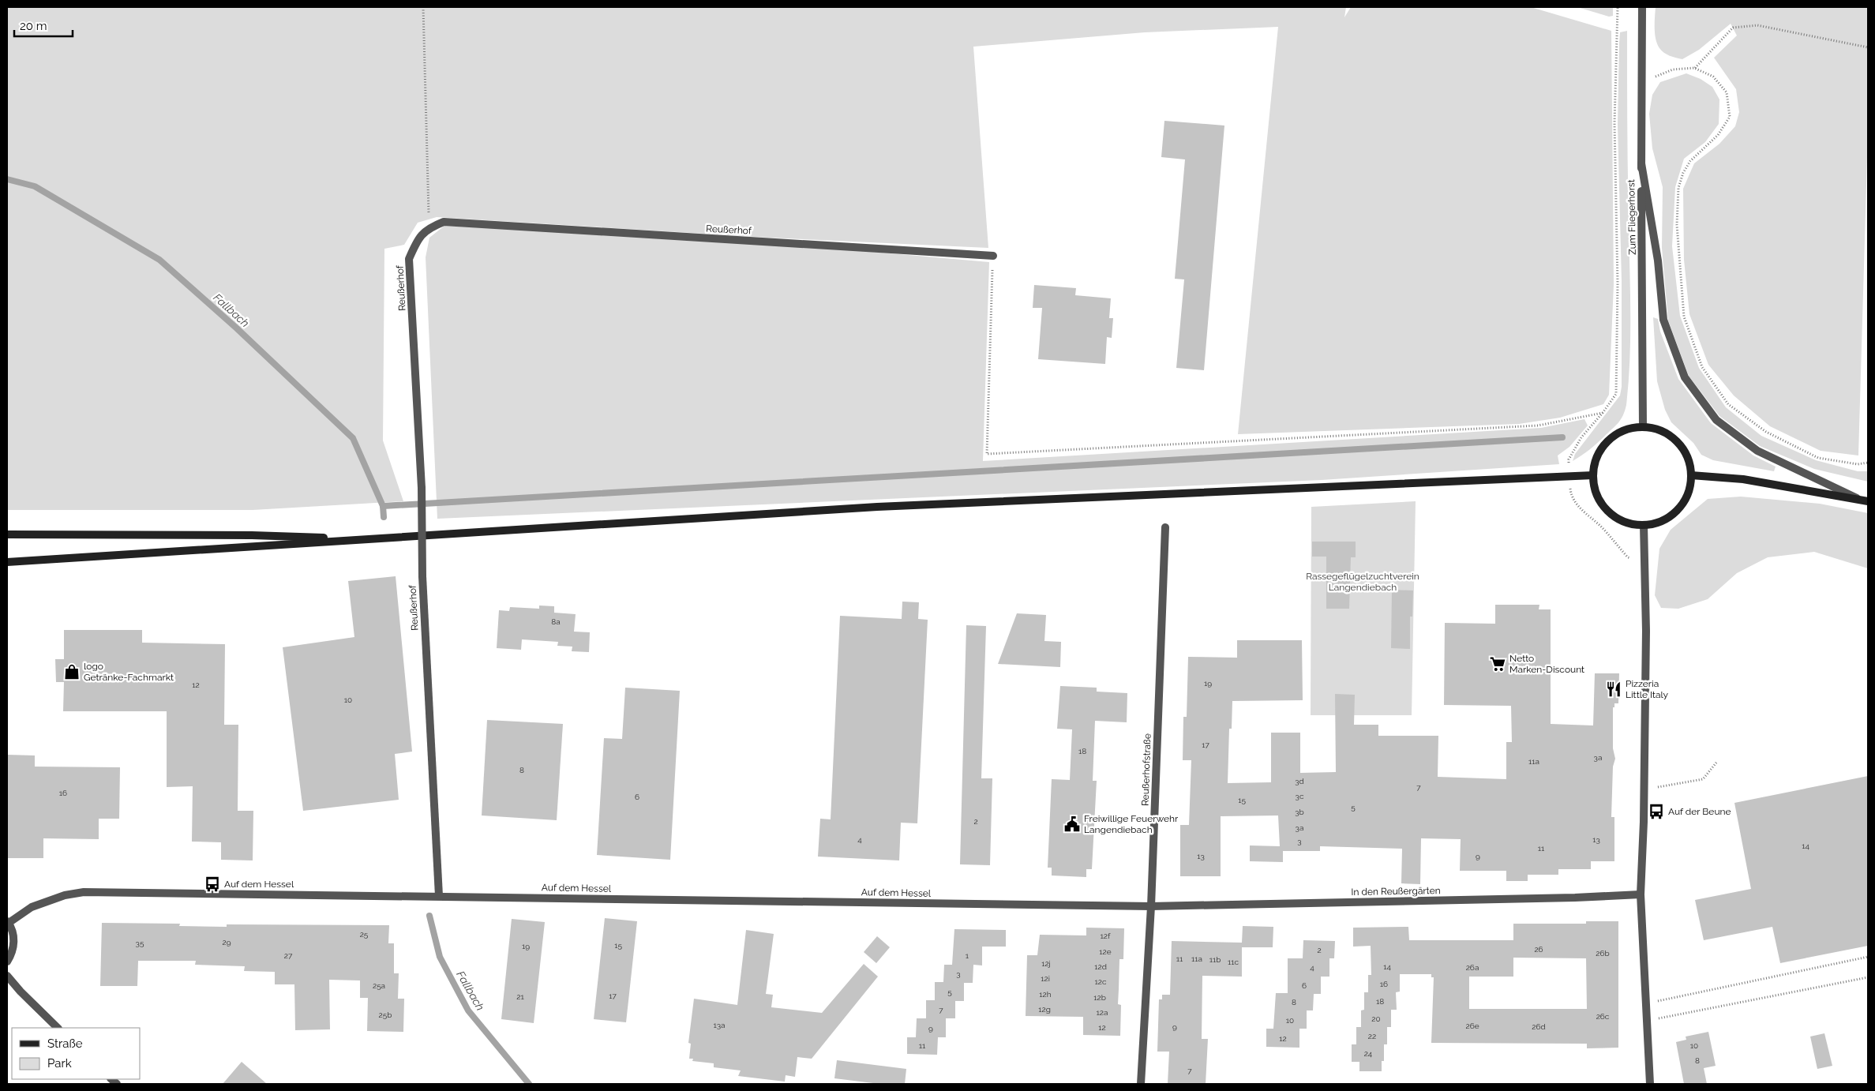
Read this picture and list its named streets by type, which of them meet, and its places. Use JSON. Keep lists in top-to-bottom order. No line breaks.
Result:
{"streets":{"street":["Zum Fliegerhorst","Reußerhof","Reußerhofstraße","Auf dem Hessel","In den Reußergärten"]},"crossings":[["Reußerhof","Auf dem Hessel"],["Reußerhofstraße","Auf dem Hessel"],["Reußerhofstraße","In den Reußergärten"],["Auf dem Hessel","In den Reußergärten"]],"water":["Fallbach"],"parks":["Rassegeflügelzuchtverein Langendiebach"],"places":{"supermarket":["Netto Marken-Discount"],"shop":["logo Getränke-Fachmarkt"],"restaurant":["Pizzeria Little Italy"],"bus stop":["Auf der Beune","Auf dem Hessel"],"public building":["Freiwillige Feuerwehr Langendiebach"]},"house_numbers":["8a","19","12","10","17","18","3a","11a","8","3d","7","16","3c","6","15","5","3b","2","3a","4","13","3","14","11","13","9","25","12f","29","35","15","19","26","2","12e","26b","27","1","11","11a","11b","11c","12j","12d","14","4","26a","3","12i","12c","16","25a","6","5","12h","17","21","12b","18","8","12g","7","12a","25b","26c","20","10","13a","26e","9","26d","12","9","22","12","11","10","24","8","7"],"legend":["Straße","Park"],"scale_bar":"20 m"}
